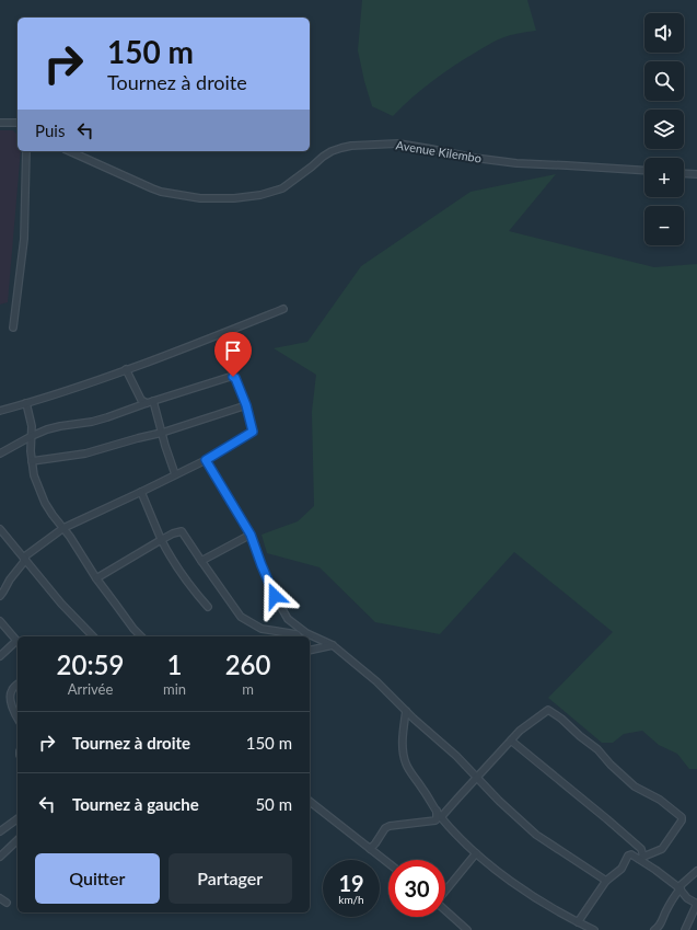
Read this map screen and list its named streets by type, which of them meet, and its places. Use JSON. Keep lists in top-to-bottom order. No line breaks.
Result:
{"streets":{"street":["Avenue Kilembo"]},"page":{"map_buttons":["+","−"],"turn":["150 m","Tournez à droite"],"then":"Puis","eta":["20:59","Arrivée","1","min","260","m"],"list":[{"name":"Tournez à droite","value":"150 m"},{"name":"Tournez à gauche","value":"50 m"}],"buttons":["Quitter","Partager"],"speed":"19 km/h","limit":"30"}}
